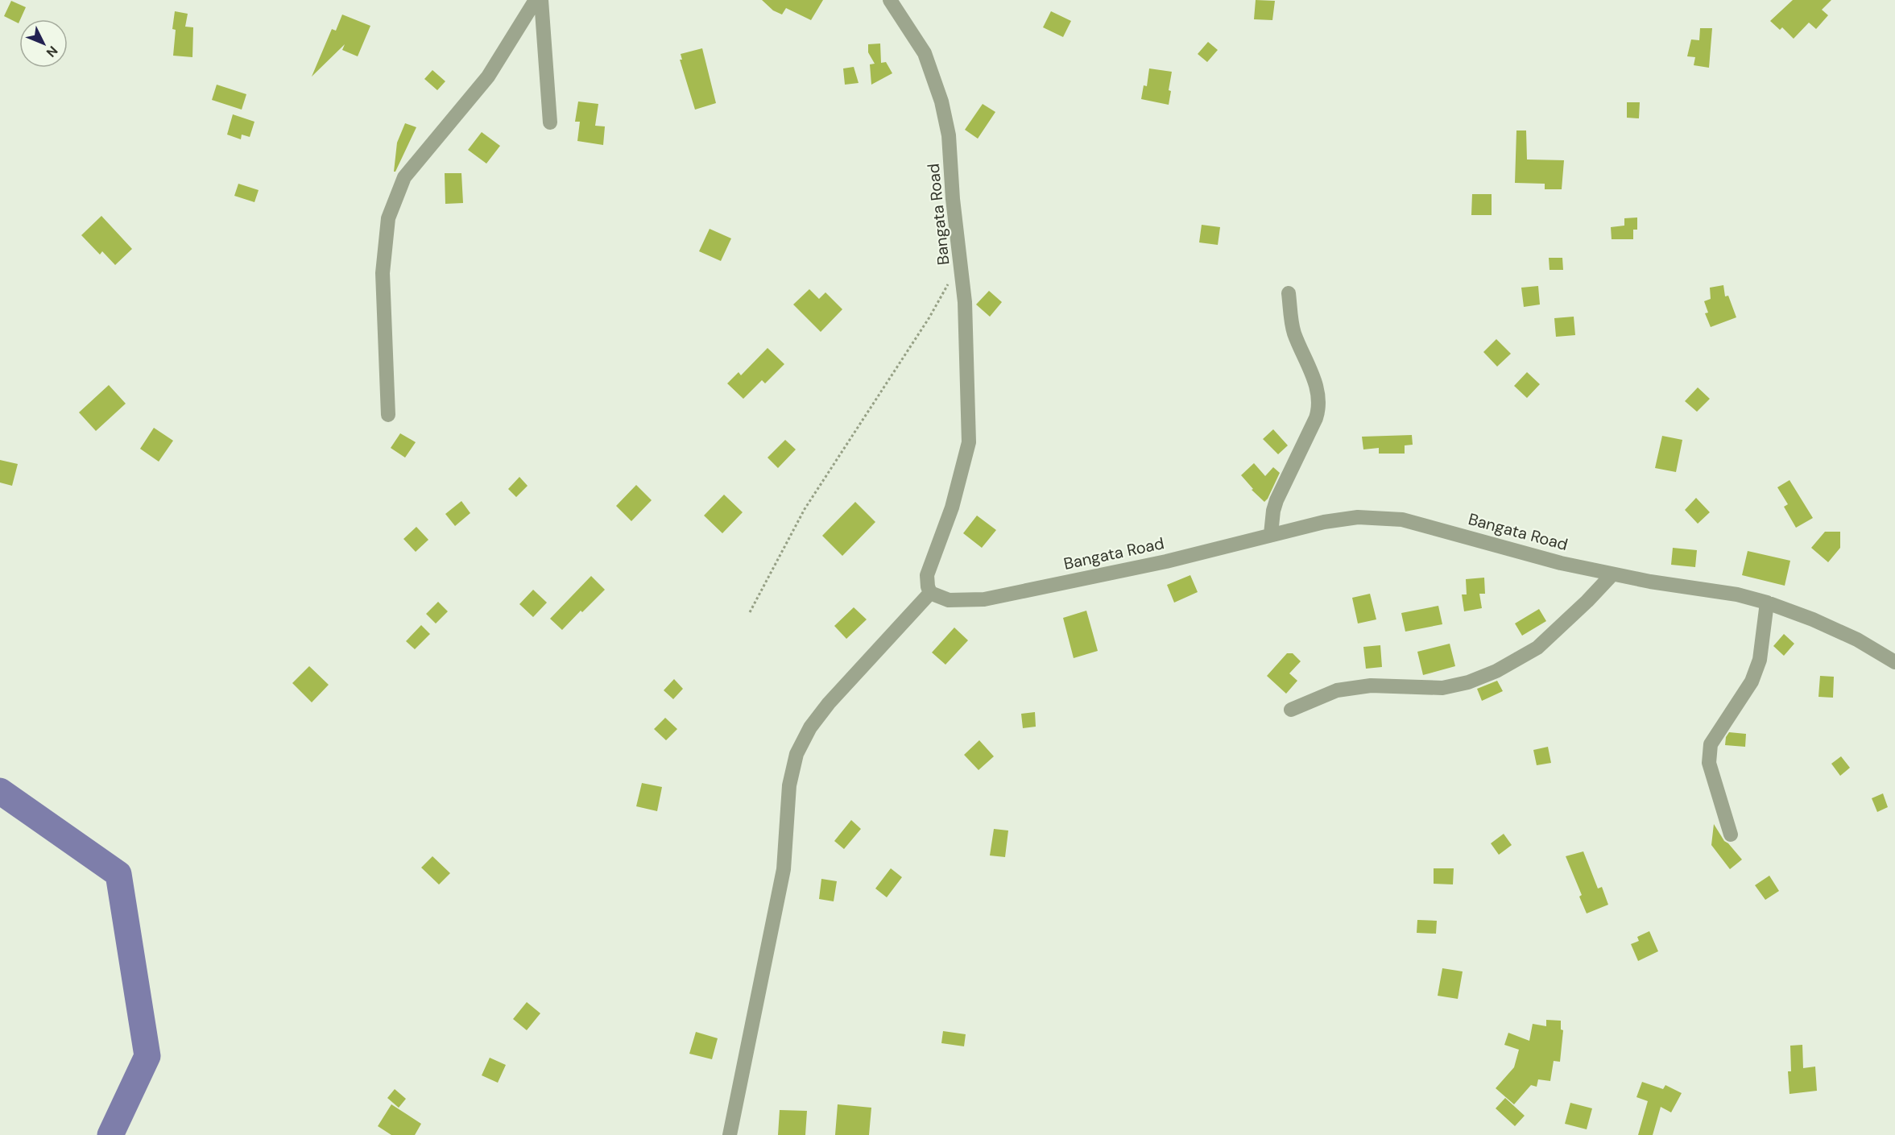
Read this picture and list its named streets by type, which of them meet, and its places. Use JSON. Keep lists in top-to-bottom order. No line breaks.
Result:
{"streets":{"street":["Bangata Road"]},"north":"bottom right"}
